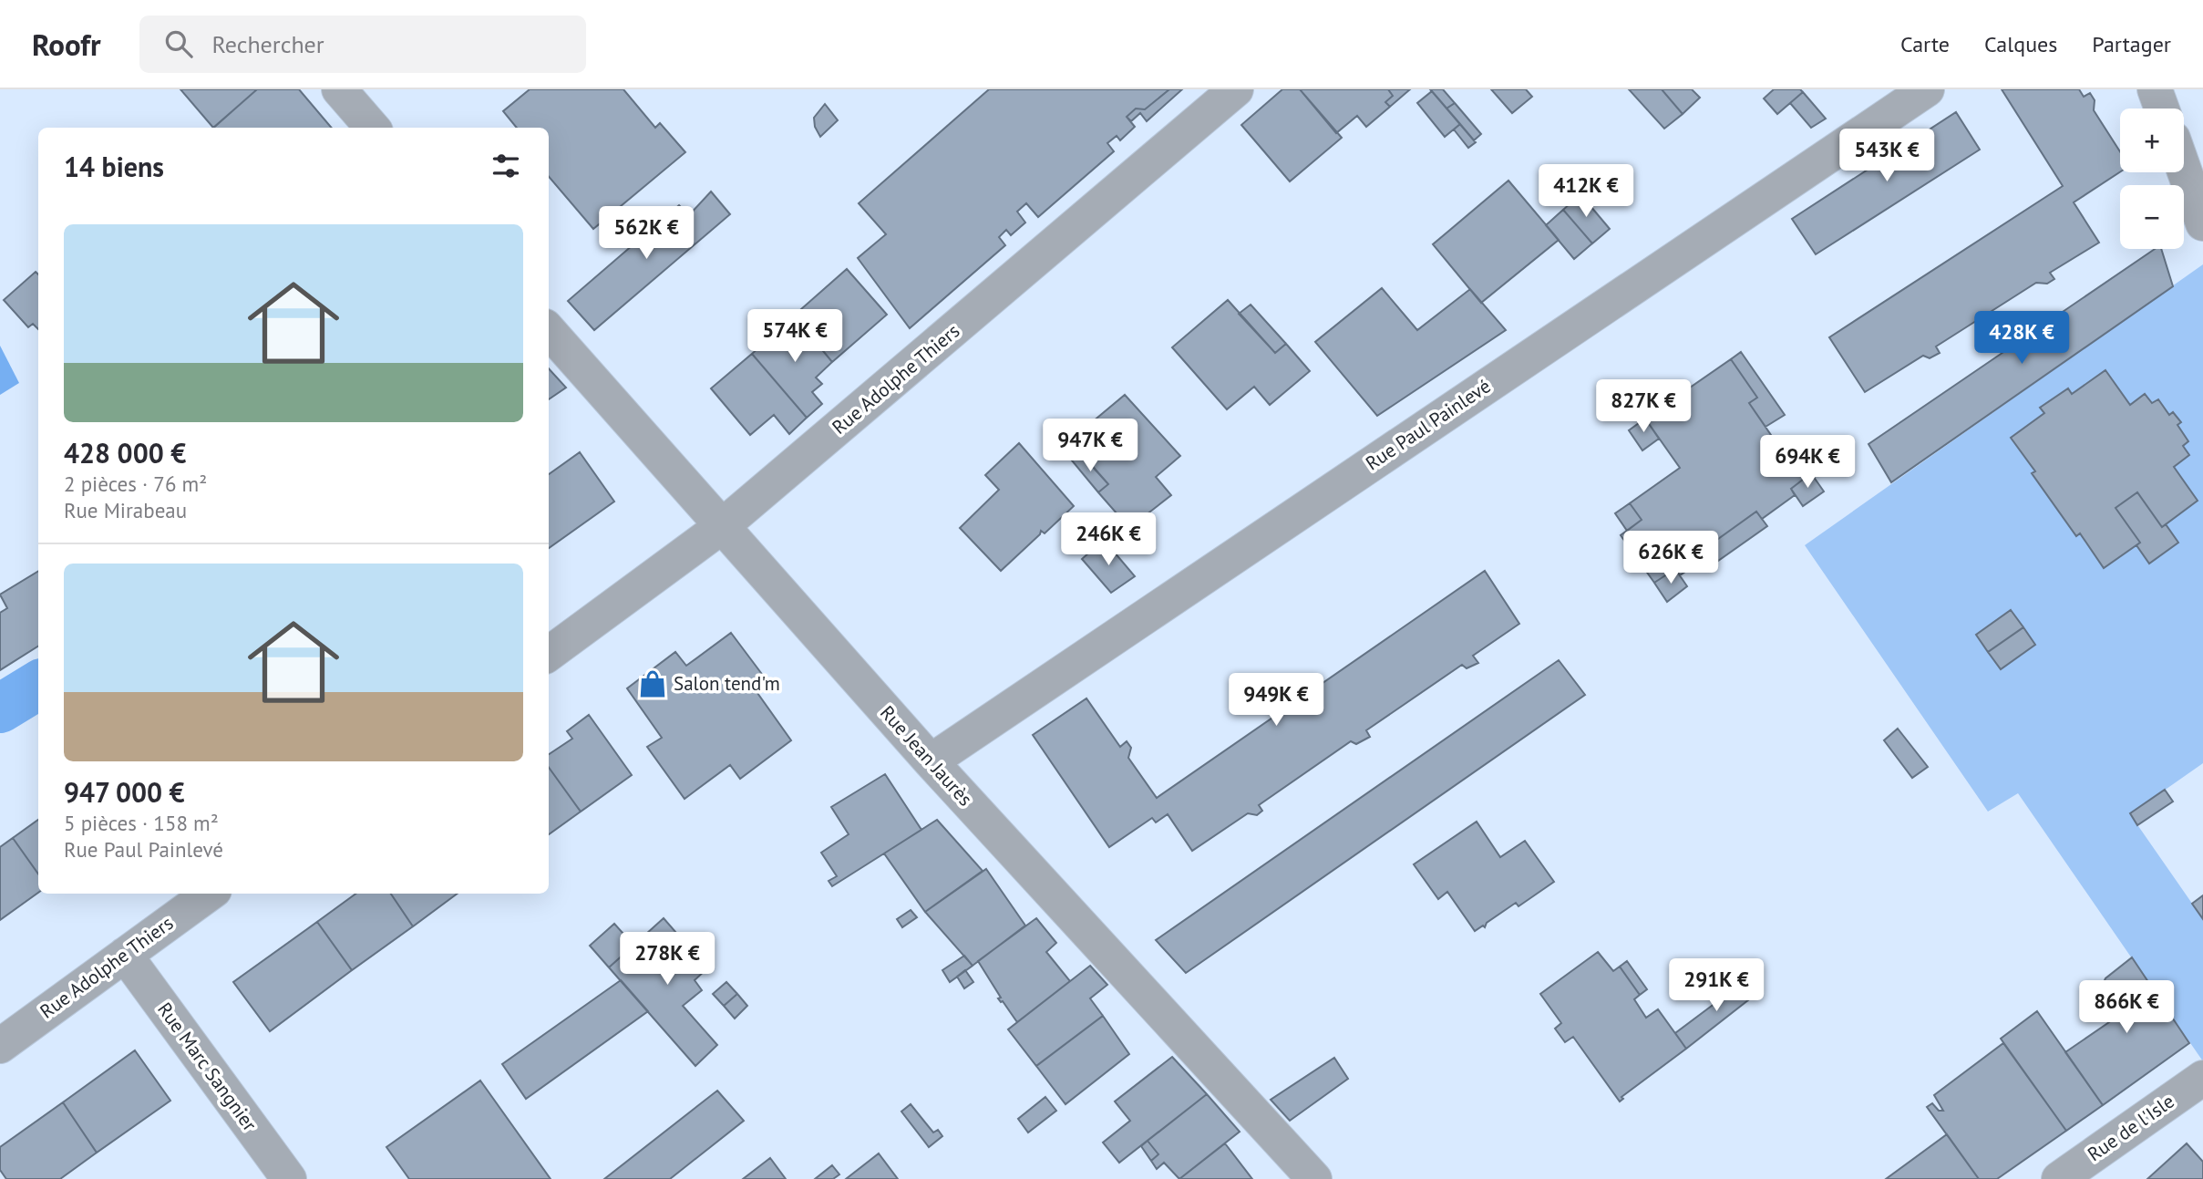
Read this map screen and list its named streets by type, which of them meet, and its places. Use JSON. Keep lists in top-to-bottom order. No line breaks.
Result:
{"streets":{"street":["Rue Adolphe Thiers","Rue Paul Painlevé","Rue Jean Jaurès","Rue Marc Sangnier","Rue de l'Isle"]},"crossings":[["Rue Adolphe Thiers","Rue Jean Jaurès"],["Rue Adolphe Thiers","Rue Marc Sangnier"],["Rue Paul Painlevé","Rue Jean Jaurès"]],"places":{"shop":["Salon tend'm"]},"page":{"header":"Roofr","search":"Rechercher","nav":["Carte","Calques","Partager"],"map_buttons":["+","−"],"heading":"14 biens","price":["543K €","412K €","562K €","574K €","428K €","827K €","947K €","694K €","246K €","626K €","949K €","278K €","291K €","866K €"],"list":[{"name":"428 000 €","note":"2 pièces · 76 m² · Rue Mirabeau"},{"name":"947 000 €","note":"5 pièces · 158 m² · Rue Paul Painlevé"}]}}
